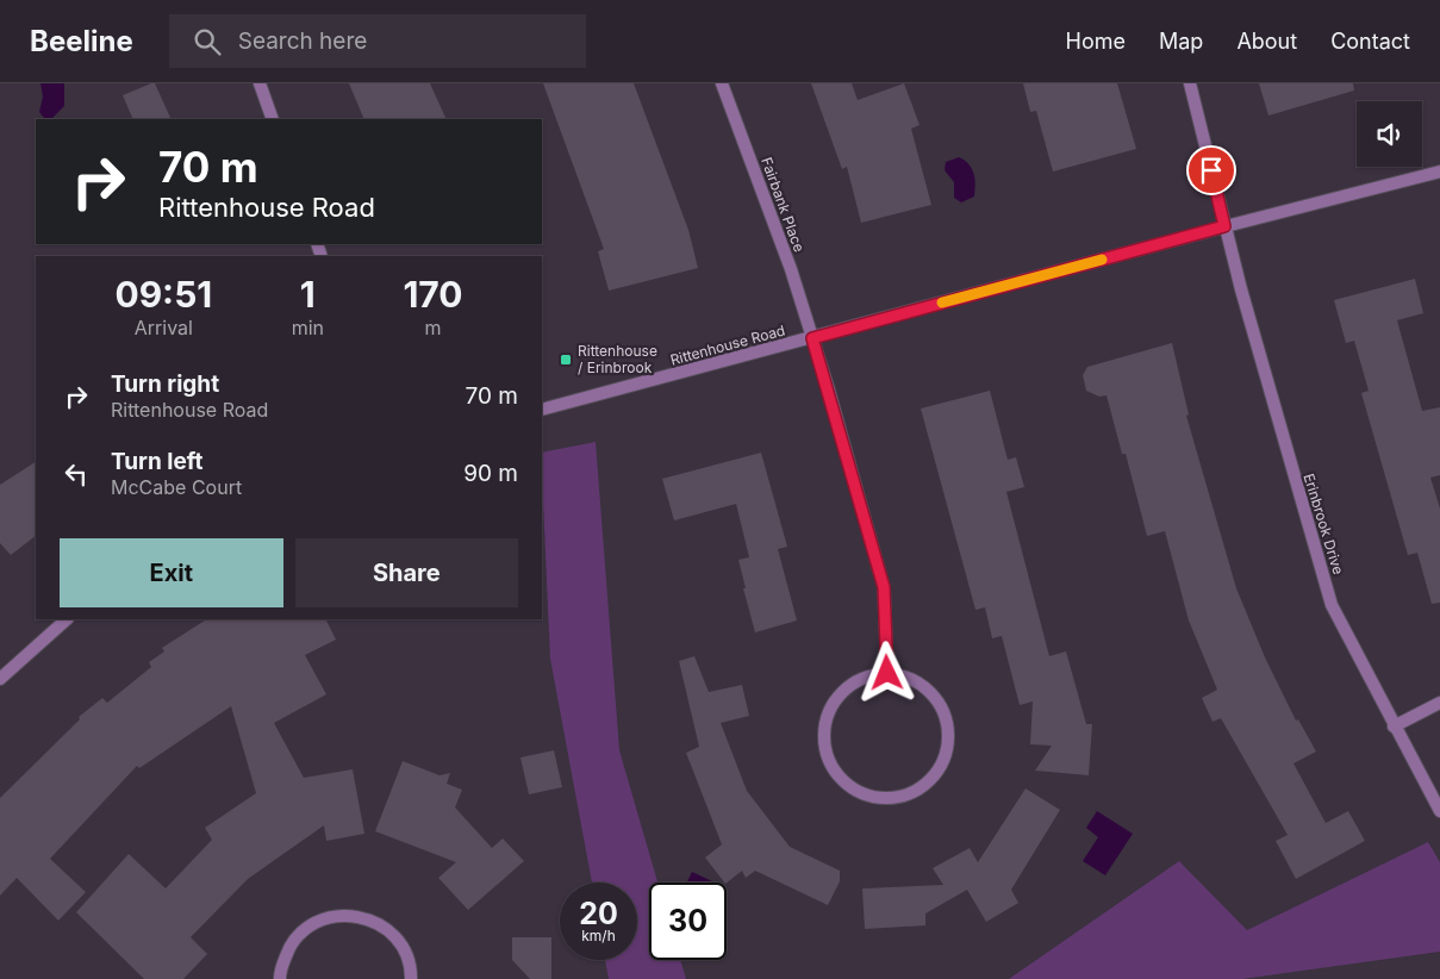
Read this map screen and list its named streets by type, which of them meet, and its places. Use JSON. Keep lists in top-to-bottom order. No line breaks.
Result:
{"streets":{"street":["Fairbank Place","Rittenhouse Road","Erinbrook Drive"]},"crossings":[["Fairbank Place","Rittenhouse Road"],["Rittenhouse Road","Erinbrook Drive"]],"places":{"transit":["Rittenhouse / Erinbrook"]},"page":{"header":"Beeline","search":"Search here","nav":["Home","Map","About","Contact"],"turn":["70 m","Rittenhouse Road"],"eta":["09:51","Arrival","1","min","170","m"],"list":[{"name":"Turn right","note":"Rittenhouse Road","value":"70 m"},{"name":"Turn left","note":"McCabe Court","value":"90 m"}],"buttons":["Exit","Share"],"speed":"20 km/h","limit":"30"}}
